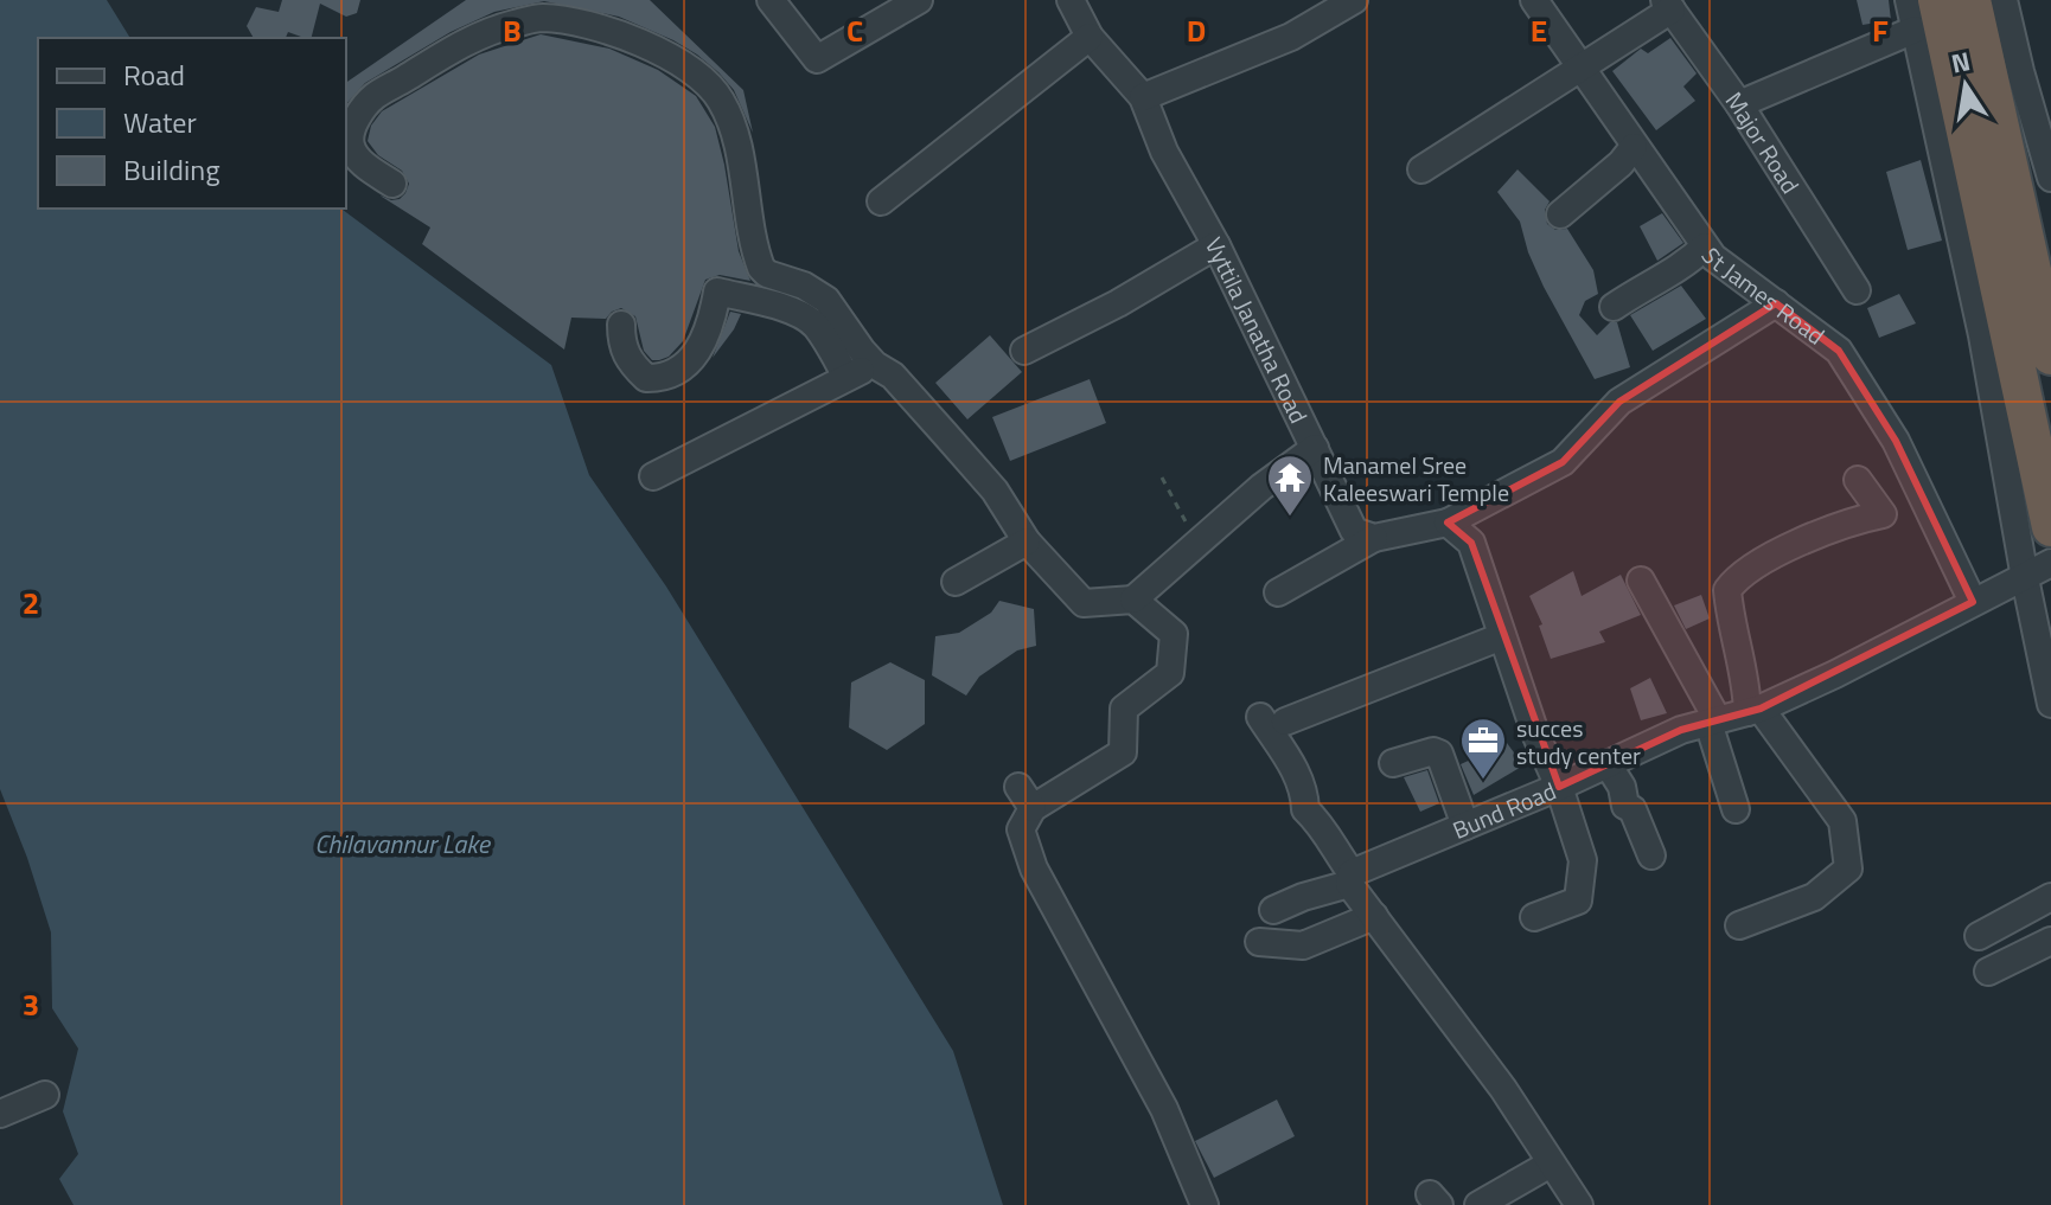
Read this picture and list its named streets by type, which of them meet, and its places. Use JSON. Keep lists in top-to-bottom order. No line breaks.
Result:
{"streets":{"street":["Major Road","St James Road","Vyttila Janatha Road","Bund Road"]},"crossings":[["St James Road","Bund Road"]],"water":["Chilavannur Lake"],"places":{"temple":["Manamel Sree Kaleeswari Temple"],"office":["succes study center"]},"legend":["Road","Water","Building"],"north":"top","grid":{"columns":["B","C","D","E","F"],"rows":["2","3"]}}
